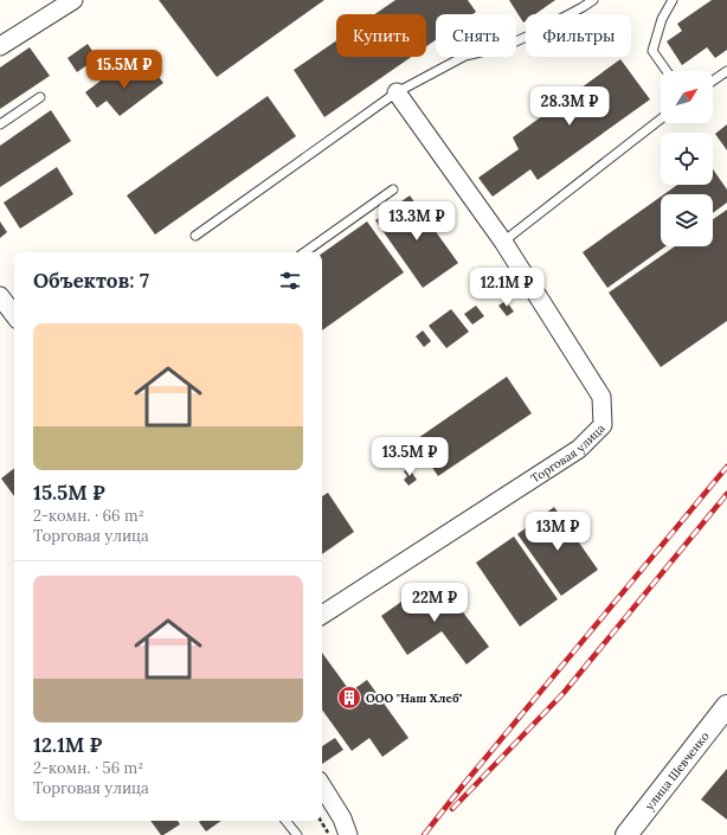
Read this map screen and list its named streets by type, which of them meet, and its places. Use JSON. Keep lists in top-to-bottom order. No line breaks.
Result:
{"streets":{"street":["Торговая улица","улица Шевченко"]},"places":{"building":["ООО \"Наш Хлеб\""]},"north":"top right","page":{"chip":["Купить","Снять","Фильтры"],"price":["15.5M ₽","28.3M ₽","13.3M ₽","12.1M ₽","13.5M ₽","13M ₽","22M ₽"],"heading":"Объектов: 7","list":[{"name":"15.5M ₽","note":"2-комн. · 66 m² · Торговая улица"},{"name":"12.1M ₽","note":"2-комн. · 56 m² · Торговая улица"}]}}
